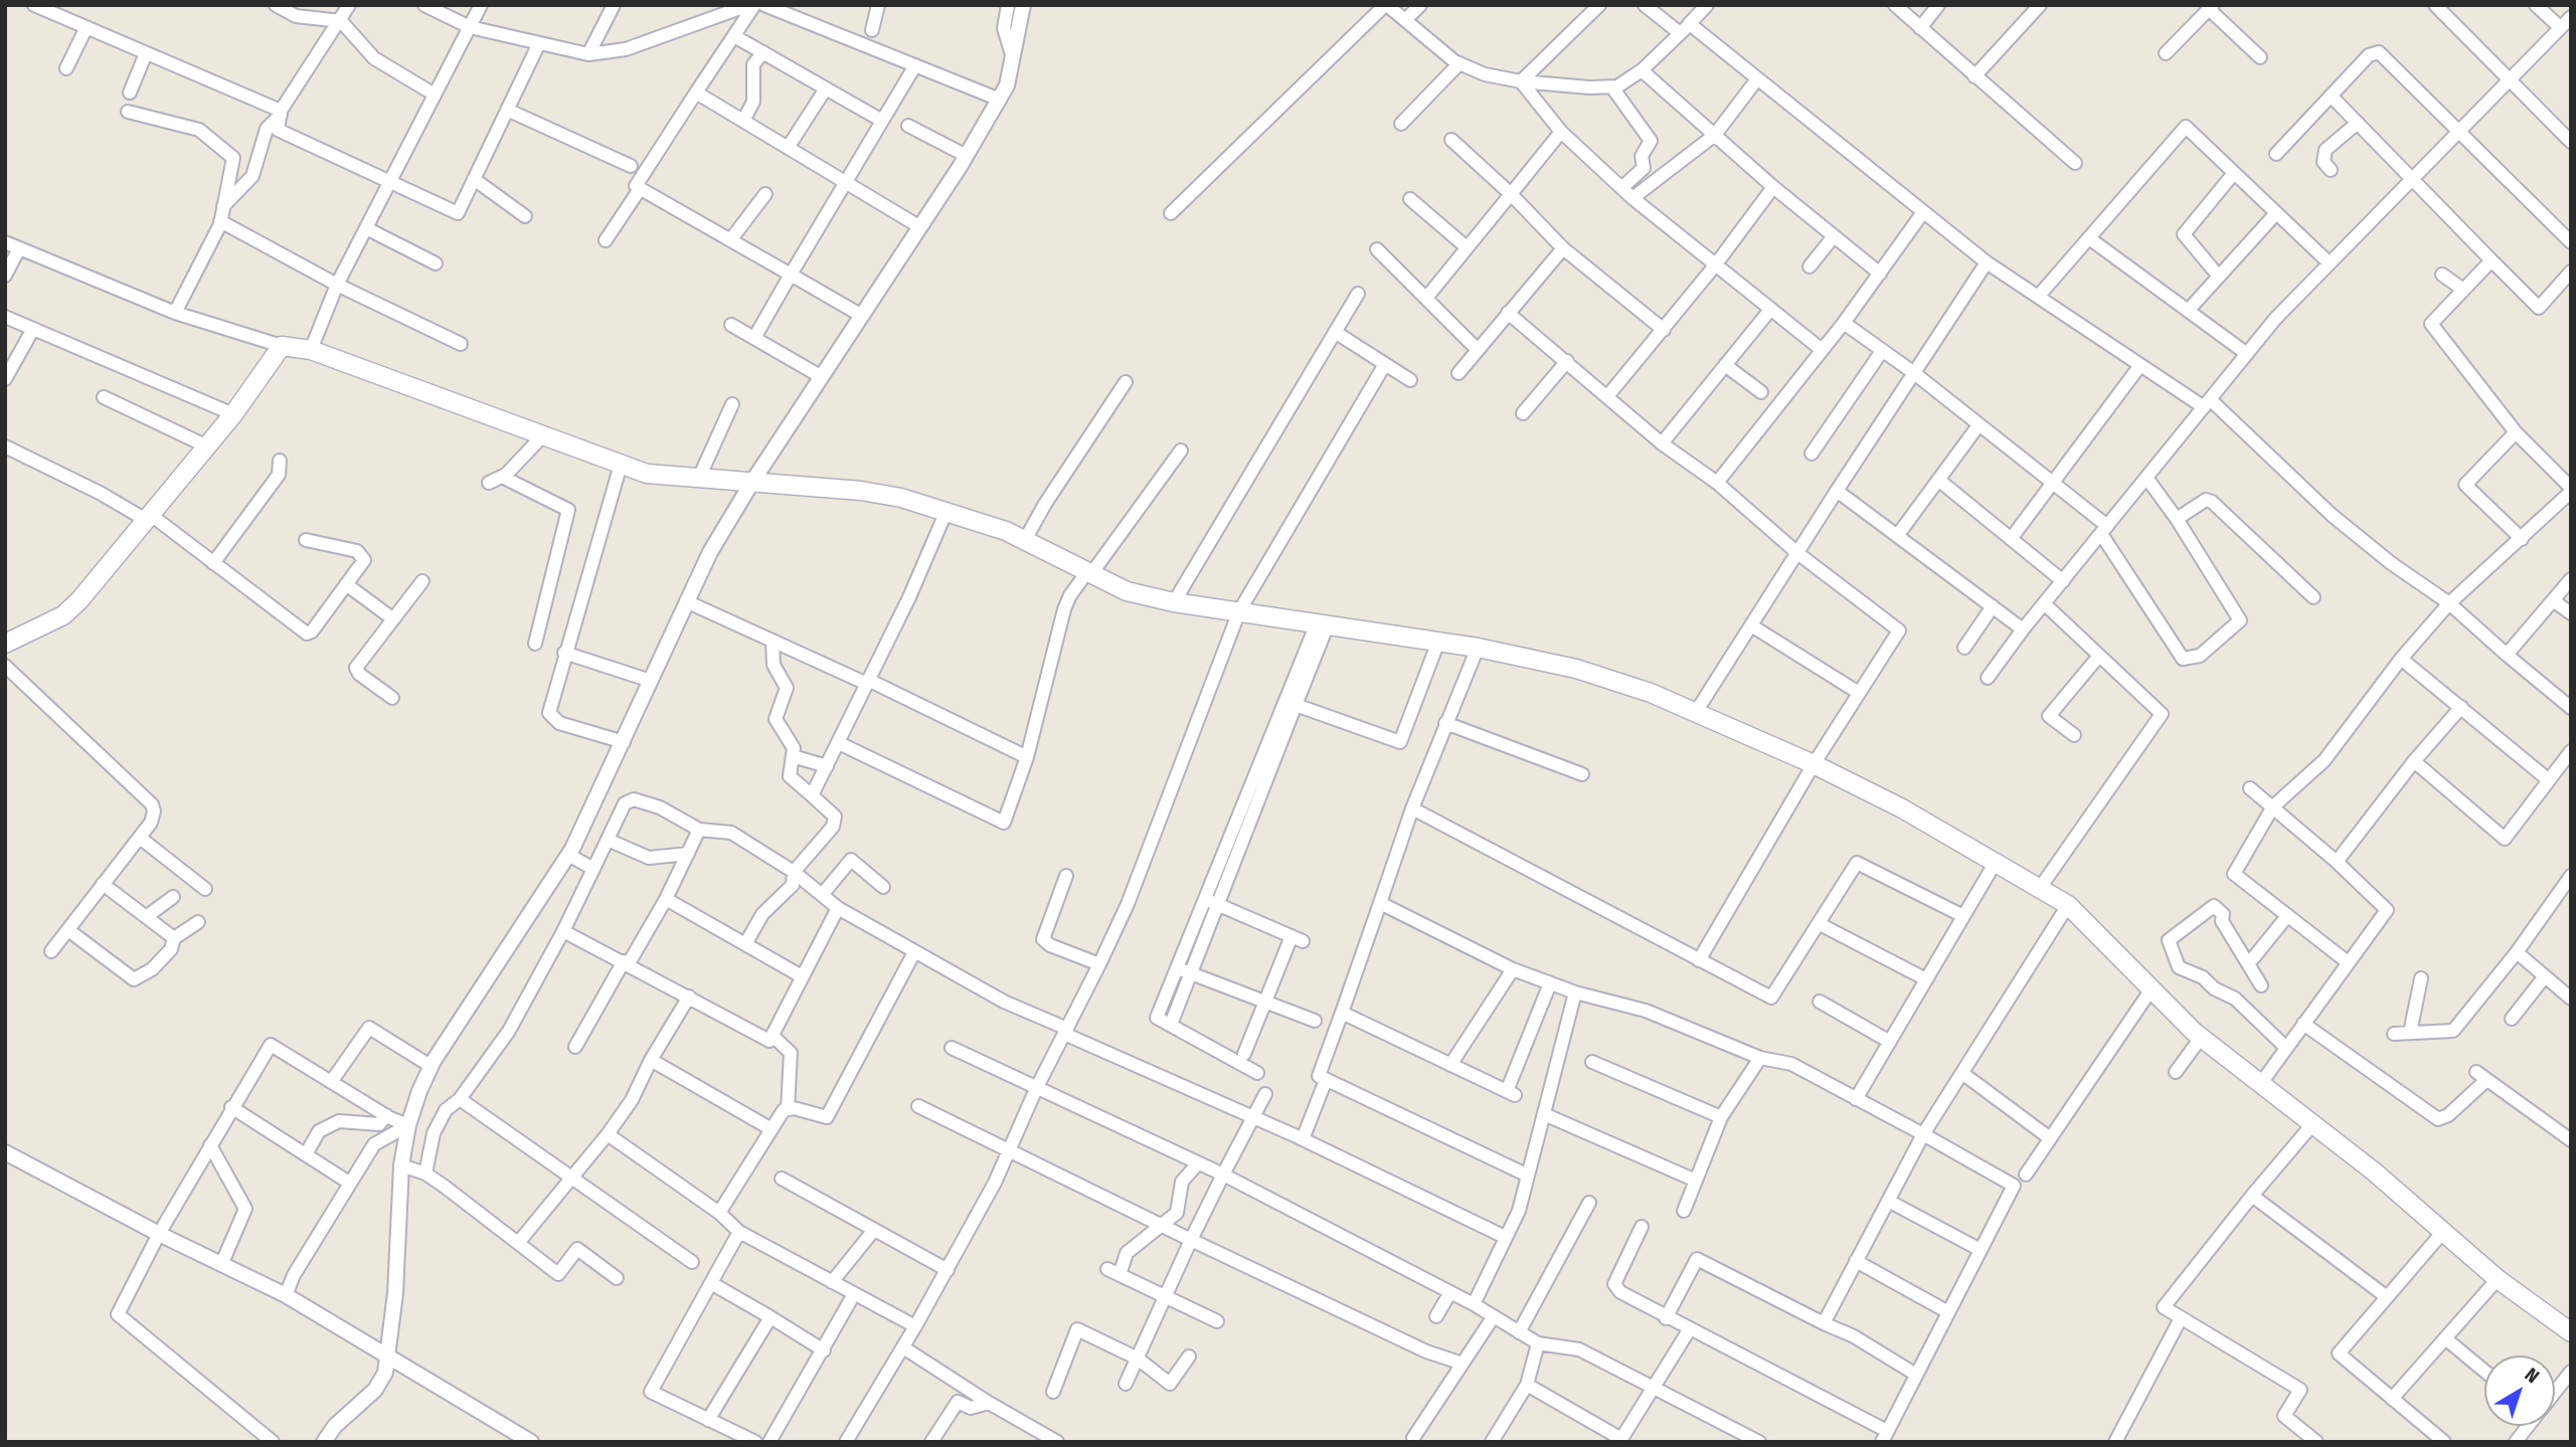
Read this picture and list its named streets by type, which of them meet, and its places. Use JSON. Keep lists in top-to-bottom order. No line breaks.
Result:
{"north":"top right"}
